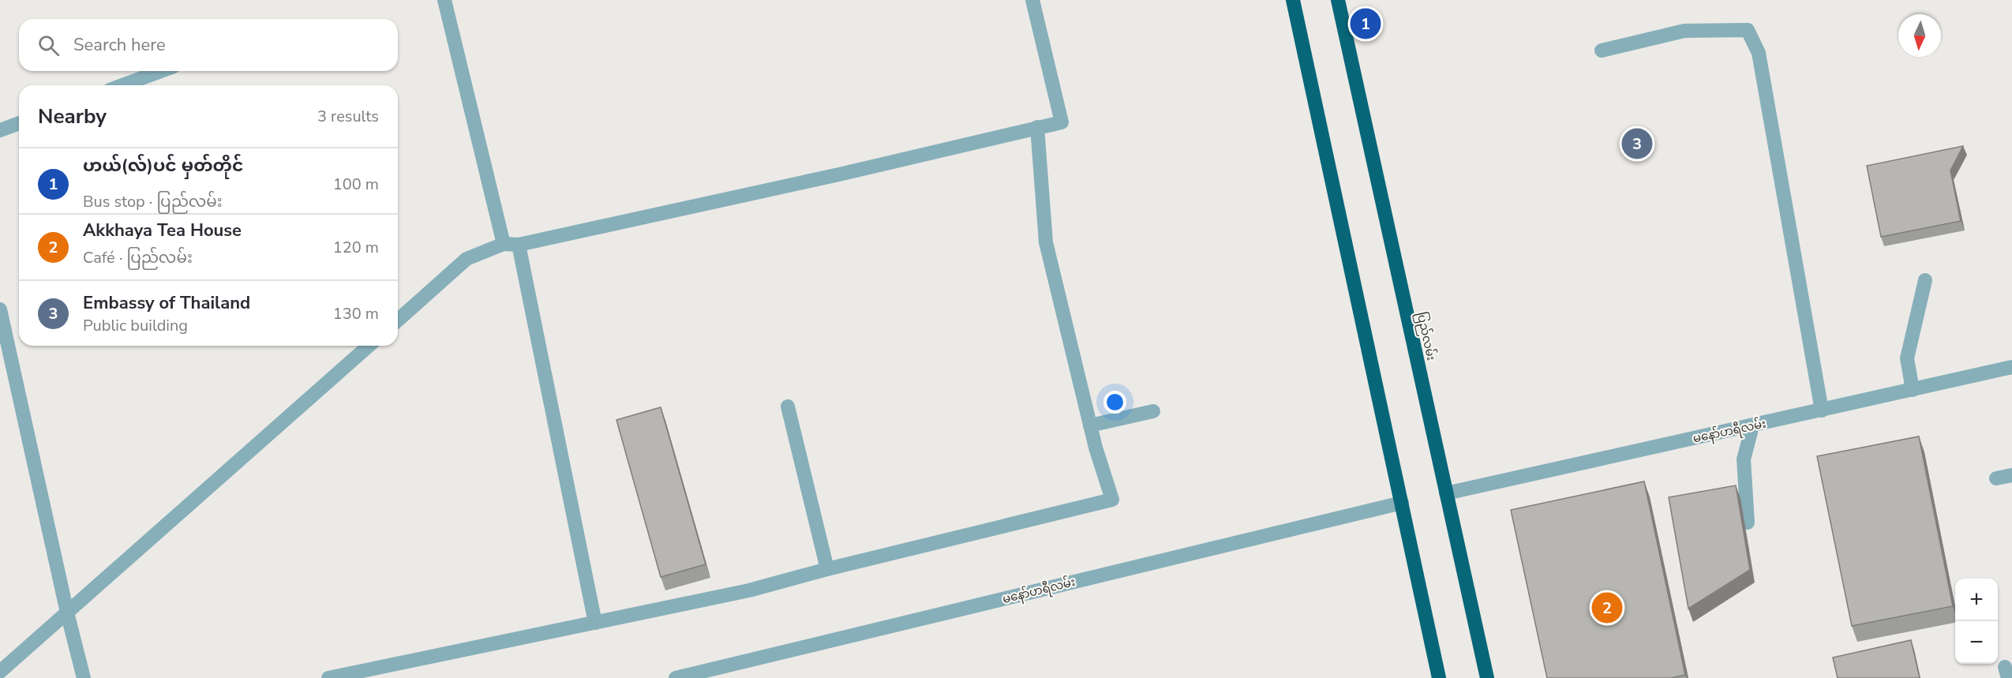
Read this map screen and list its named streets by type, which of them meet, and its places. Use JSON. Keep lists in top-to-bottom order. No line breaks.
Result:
{"streets":{"highway":["ပြည်လမ်း"],"street":["မနော်ဟရီလမ်း"]},"crossings":[["ပြည်လမ်း","မနော်ဟရီလမ်း"]],"north":"bottom","page":{"pins":["1","3","2"],"search":"Search here","heading":["Nearby","3 results"],"list":[{"mark":"1","name":"ဟယ်(လ်)ပင် မှတ်တိုင်","note":"Bus stop · ပြည်လမ်း","value":"100 m"},{"mark":"2","name":"Akkhaya Tea House","note":"Café · ပြည်လမ်း","value":"120 m"},{"mark":"3","name":"Embassy of Thailand","note":"Public building","value":"130 m"}],"map_buttons":["+","−"]}}
